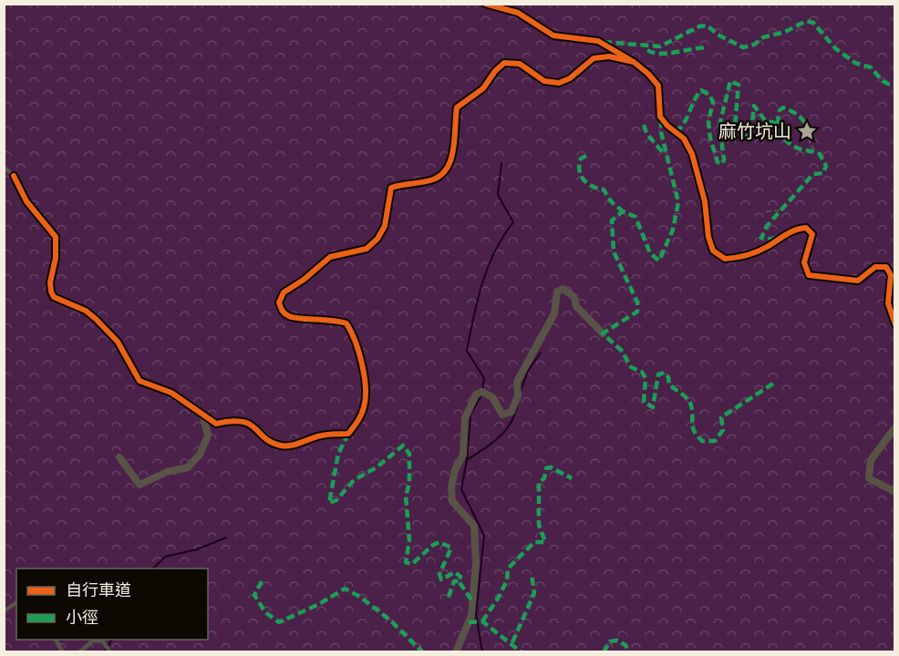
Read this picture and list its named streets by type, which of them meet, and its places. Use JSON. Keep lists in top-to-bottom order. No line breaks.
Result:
{"places":{"place":["麻竹坑山"]},"legend":["自行車道","小徑"]}
